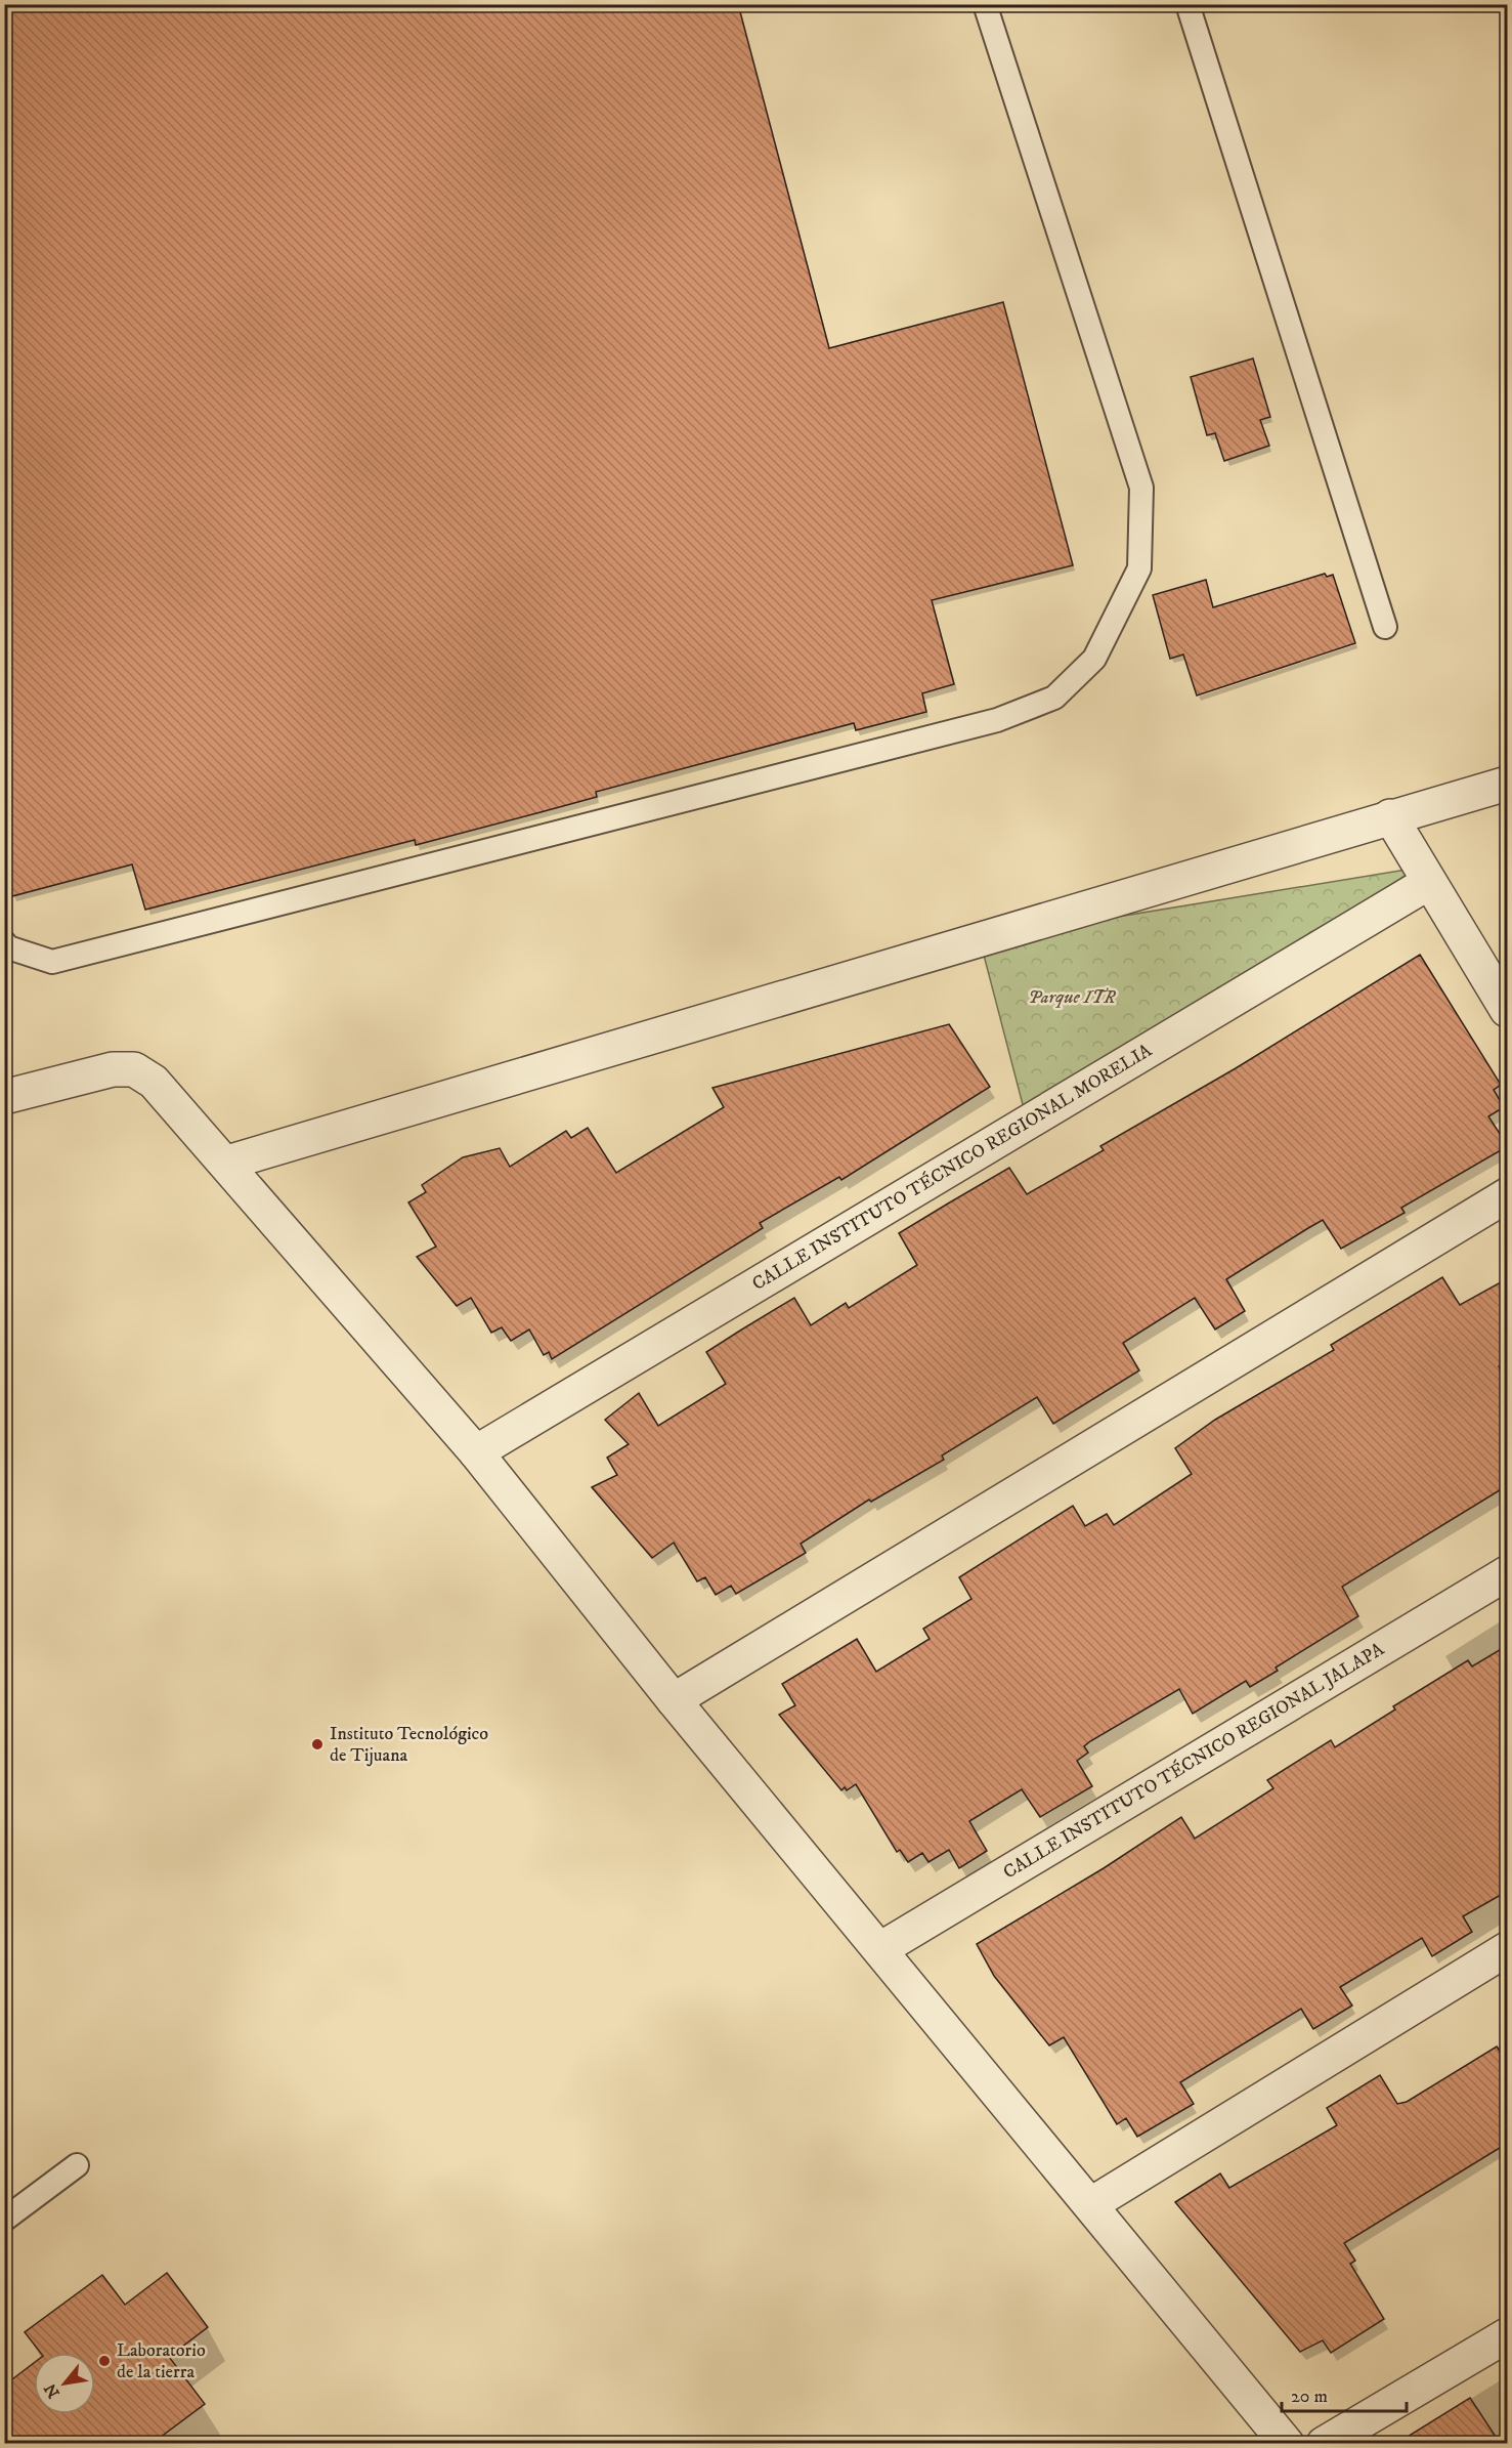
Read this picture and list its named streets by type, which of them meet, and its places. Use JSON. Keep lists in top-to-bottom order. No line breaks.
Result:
{"streets":{"street":["CALLE INSTITUTO TÉCNICO REGIONAL MORELIA","CALLE INSTITUTO TÉCNICO REGIONAL JALAPA"]},"parks":["Parque ITR"],"places":["Instituto Tecnológico de Tijuana","Laboratorio de la tierra"],"scale_bar":"20 m","north":"bottom left"}
